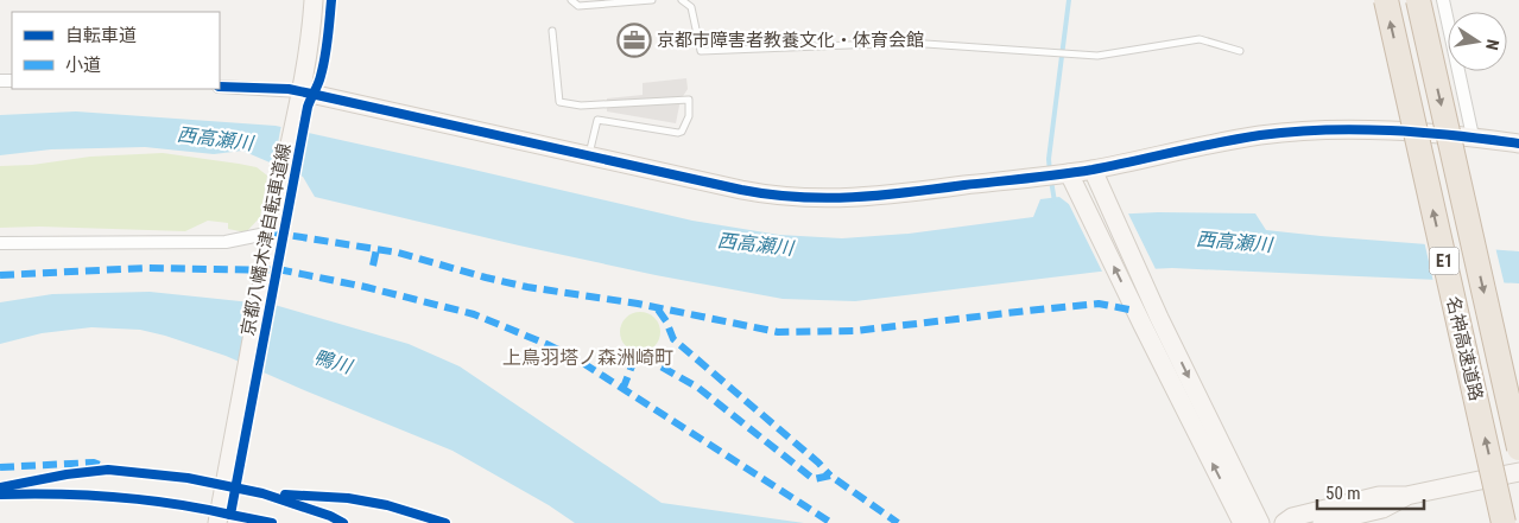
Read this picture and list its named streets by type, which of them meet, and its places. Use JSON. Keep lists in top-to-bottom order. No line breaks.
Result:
{"streets":{"highway":["E1","名神高速道路"],"cycle path":["京都八幡木津自転車道線"]},"districts":["上鳥羽塔ノ森洲崎町"],"water":["西高瀬川","鴨川"],"places":{"office":["京都市障害者教養文化・体育会館"]},"legend":["自転車道","小道"],"scale_bar":"50 m","north":"right"}
